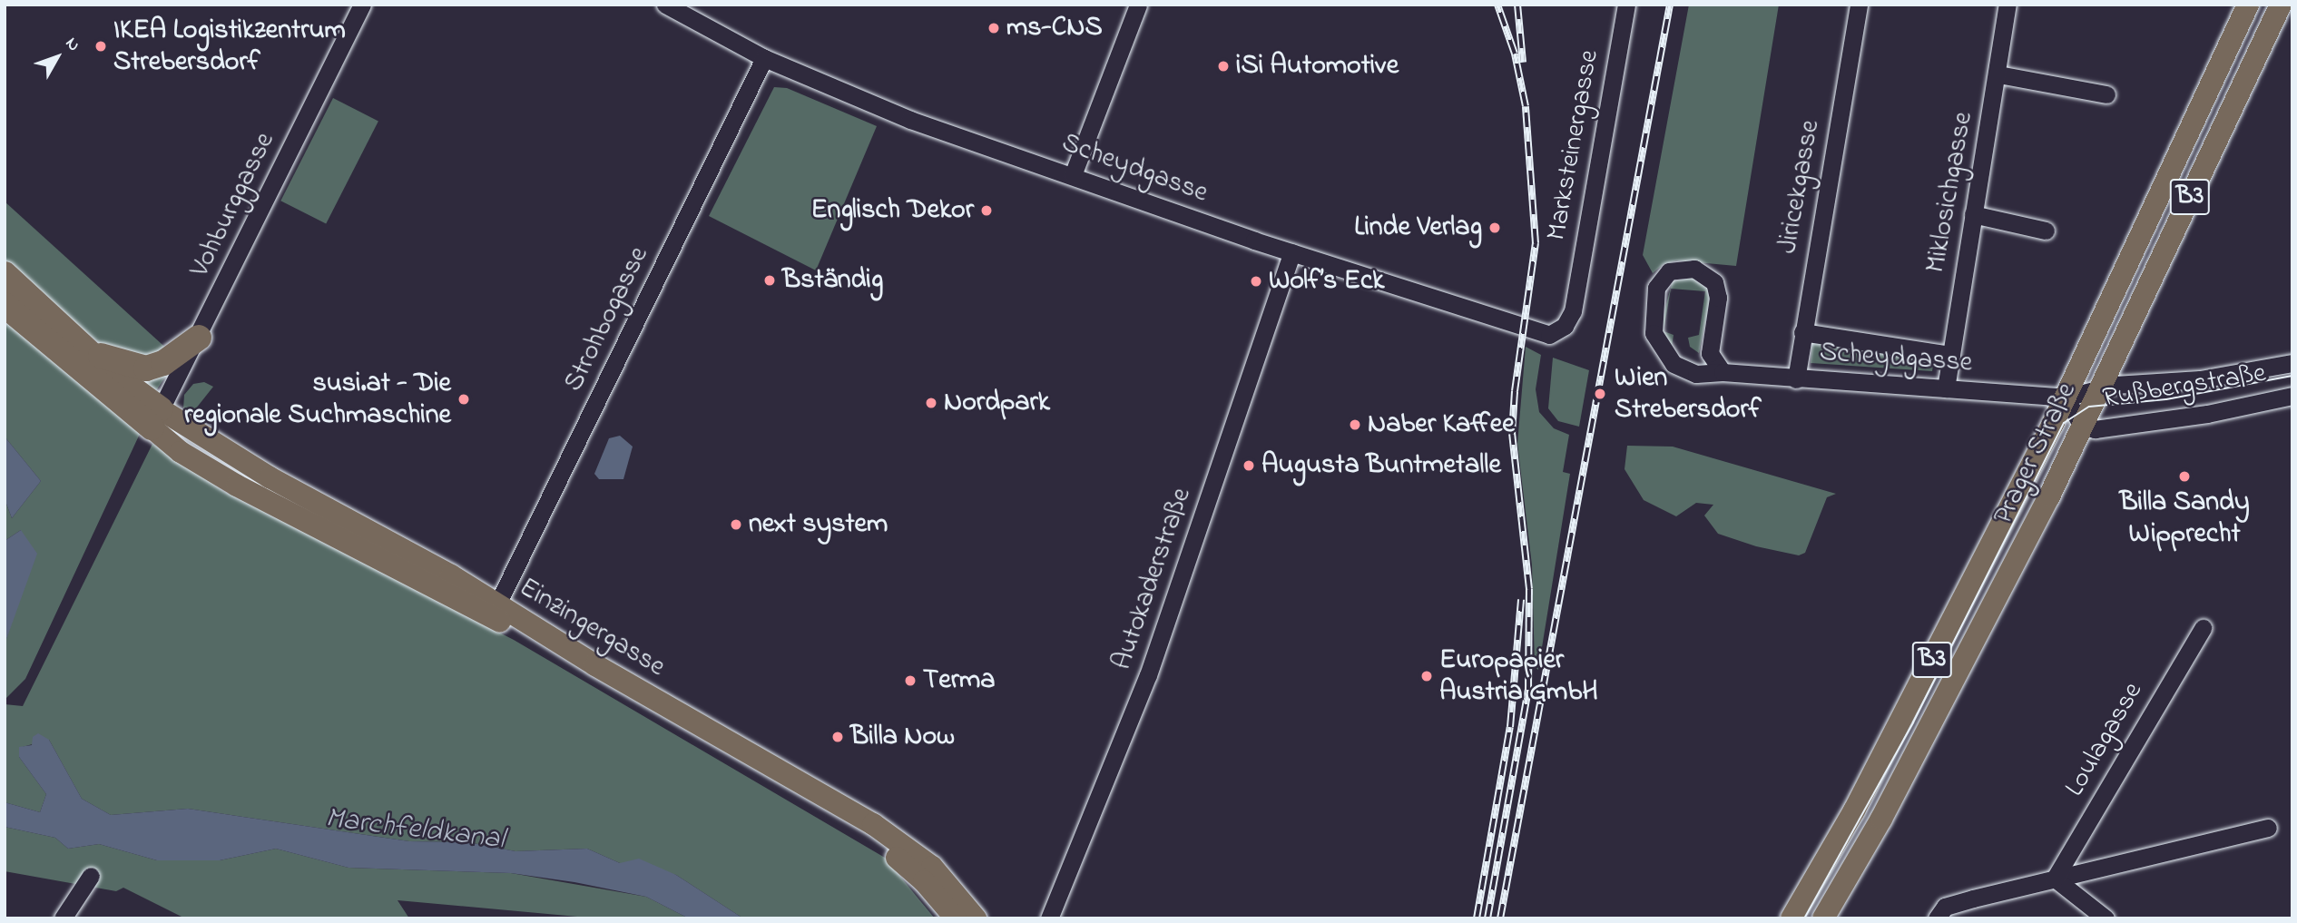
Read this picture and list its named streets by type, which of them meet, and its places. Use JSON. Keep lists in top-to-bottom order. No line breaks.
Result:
{"streets":{"main road":["B3","Prager Straße","Einzingergasse"],"street":["Marksteinergasse","Scheydgasse","Jiricekgasse","Miklosichgasse","Vohburggasse","Strohbogasse","Rußbergstraße","Autokaderstraße","Loulagasse"]},"crossings":[["Marksteinergasse","Scheydgasse"],["Scheydgasse","Jiricekgasse"],["Scheydgasse","Miklosichgasse"],["Scheydgasse","Strohbogasse"],["Scheydgasse","Rußbergstraße"],["Scheydgasse","Prager Straße"],["Scheydgasse","Autokaderstraße"],["Vohburggasse","Einzingergasse"],["Strohbogasse","Einzingergasse"],["Rußbergstraße","Prager Straße"]],"water":["Marchfeldkanal"],"places":["ms-CNS","IKEA Logistikzentrum Strebersdorf","iSi Automotive","Englisch Dekor","Linde Verlag","Bständig","Wolf’s Eck","Wien Strebersdorf","susi.at - Die regionale Suchmaschine","Nordpark","Naber Kaffee","Augusta Buntmetalle","Billa Sandy Wipprecht","next system","Europapier Austria GmbH","Terma","Billa Now"],"north":"top right"}
